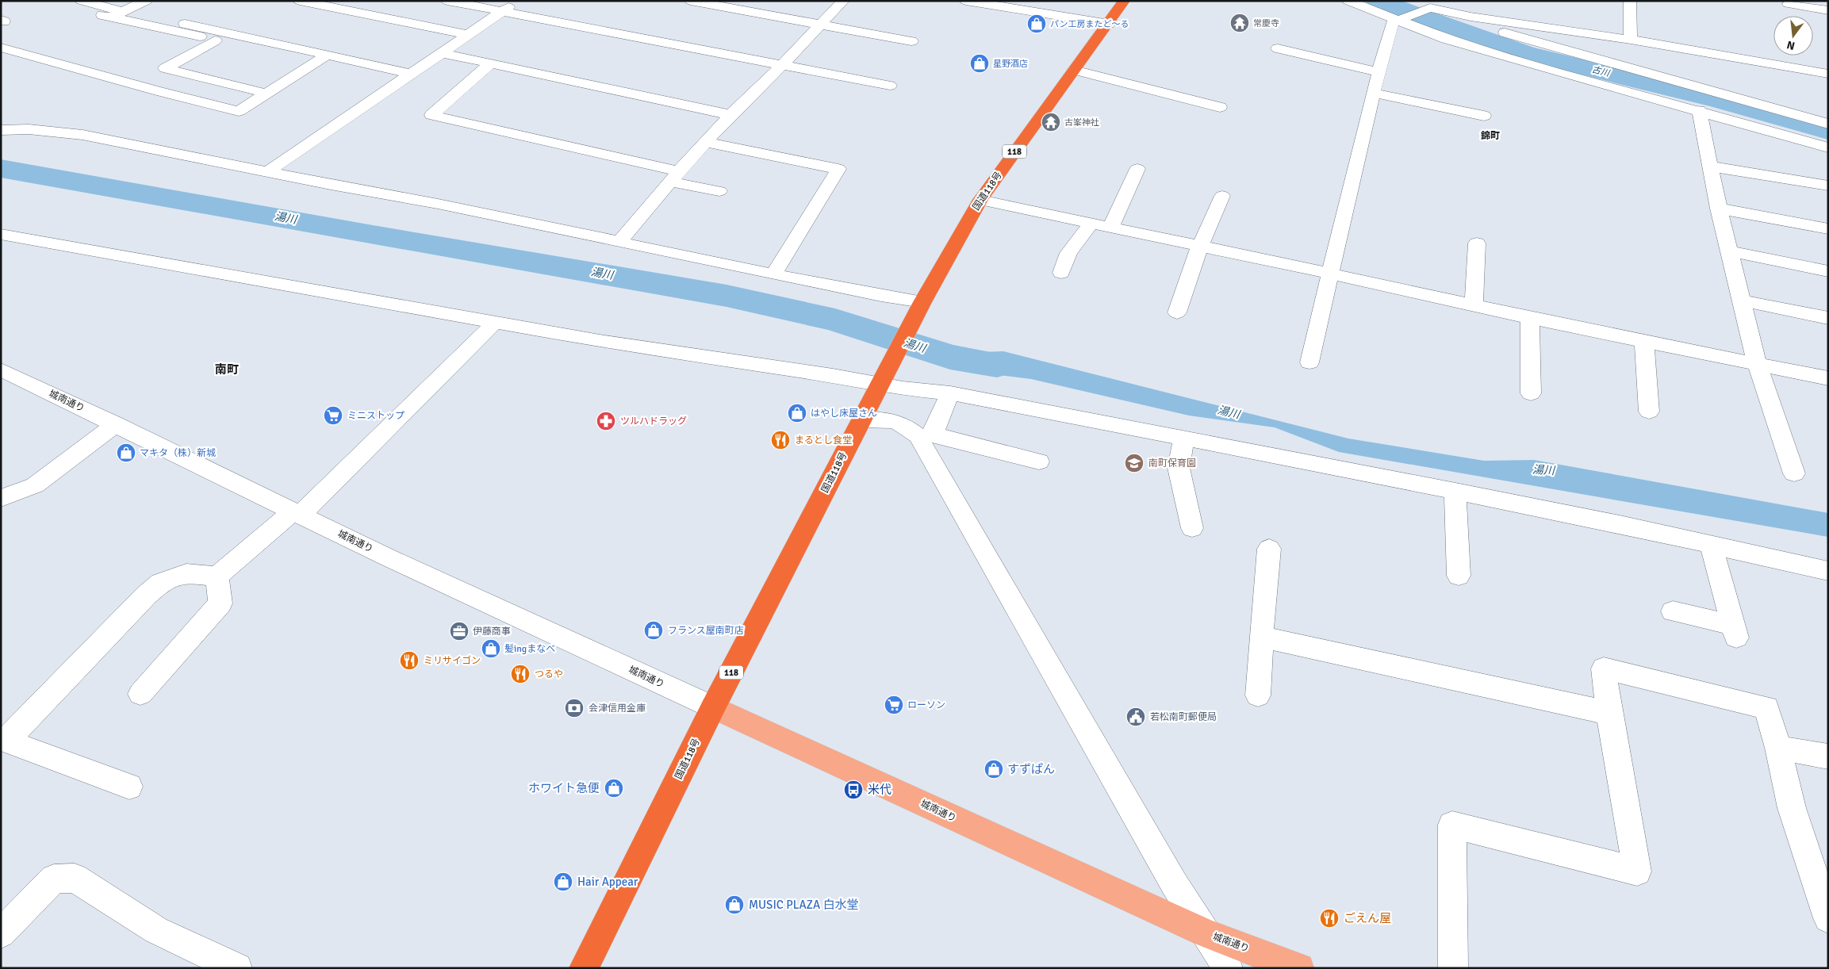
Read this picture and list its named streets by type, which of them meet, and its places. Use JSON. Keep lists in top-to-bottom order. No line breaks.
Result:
{"streets":{"highway":["118","国道118号"],"main road":["城南通り"]},"crossings":[["国道118号","城南通り"]],"districts":["錦町","南町"],"water":["古川","湯川"],"places":{"temple":["常慶寺","古峯神社"],"shop":["パン工房またど～る","星野酒店","はやし床屋さん","マキタ（株）新城","フランス屋南町店","髪ingまなべ","すずぱん","ホワイト急便","Hair Appear","MUSIC PLAZA 白水堂"],"supermarket":["ミニストップ","ローソン"],"pharmacy":["ツルハドラッグ"],"restaurant":["まるとし食堂","ミリサイゴン","つるや","ごえん屋"],"school or university":["南町保育園"],"office":["伊藤商事"],"bank":["会津信用金庫"],"public building":["若松南町郵便局"],"bus stop":["米代"]},"north":"bottom"}
